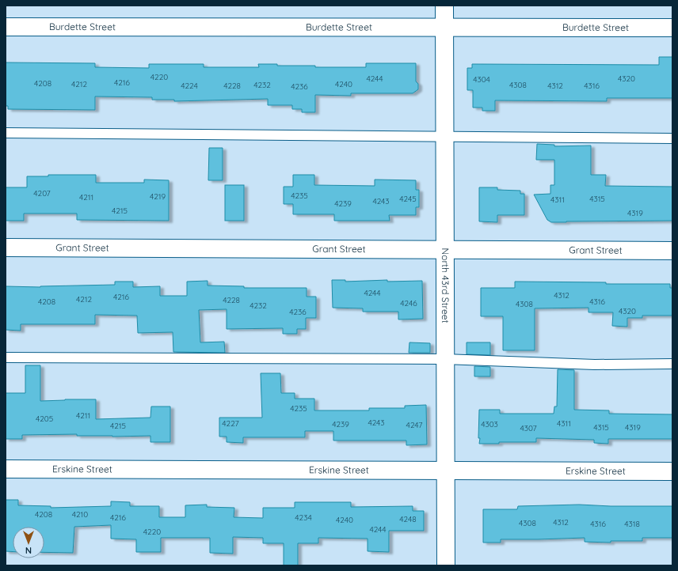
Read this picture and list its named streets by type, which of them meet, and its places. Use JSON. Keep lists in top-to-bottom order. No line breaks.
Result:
{"streets":{"street":["Burdette Street","Grant Street","North 43rd Street","Erskine Street"]},"crossings":[["Burdette Street","North 43rd Street"],["Grant Street","North 43rd Street"],["North 43rd Street","Erskine Street"]],"house_numbers":["4220","4244","4320","4304","4216","4208","4212","4240","4232","4308","4224","4228","4312","4316","4236","4207","4235","4219","4211","4245","4315","4311","4243","4239","4215","4319","4244","4312","4216","4212","4228","4208","4316","4246","4308","4232","4320","4236","4235","4211","4205","4243","4227","4311","4239","4303","4247","4215","4315","4319","4307","4208","4210","4216","4234","4248","4240","4312","4308","4316","4318","4244","4220"],"north":"bottom"}
